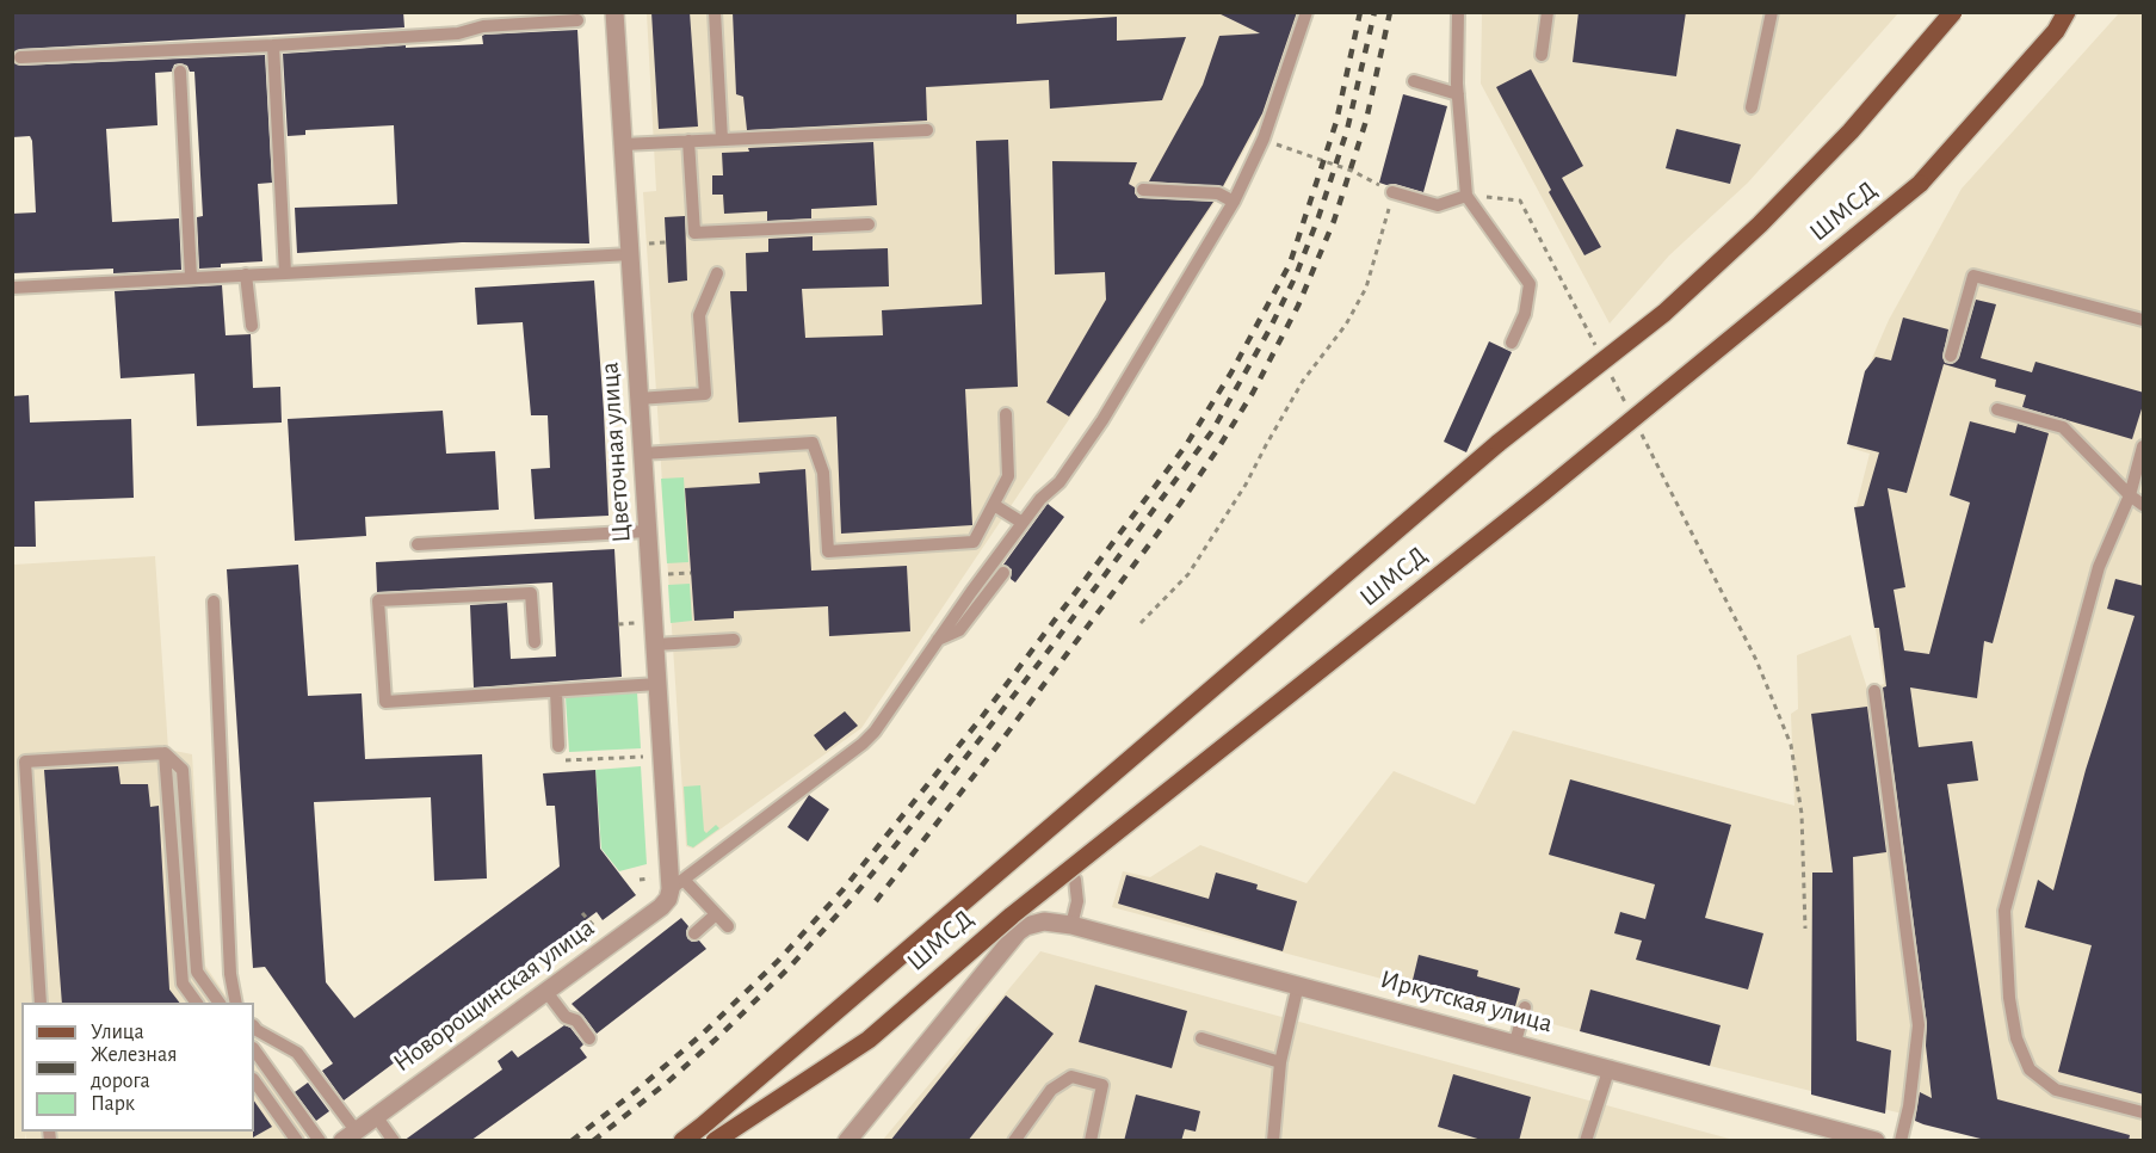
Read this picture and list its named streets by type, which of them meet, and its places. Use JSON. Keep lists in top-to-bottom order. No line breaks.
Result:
{"streets":{"main road":["ШМСД"],"street":["Цветочная улица","Новорощинская улица","Иркутская улица"]},"crossings":[["Цветочная улица","Новорощинская улица"]],"legend":["Улица","Железная дорога","Парк"]}
